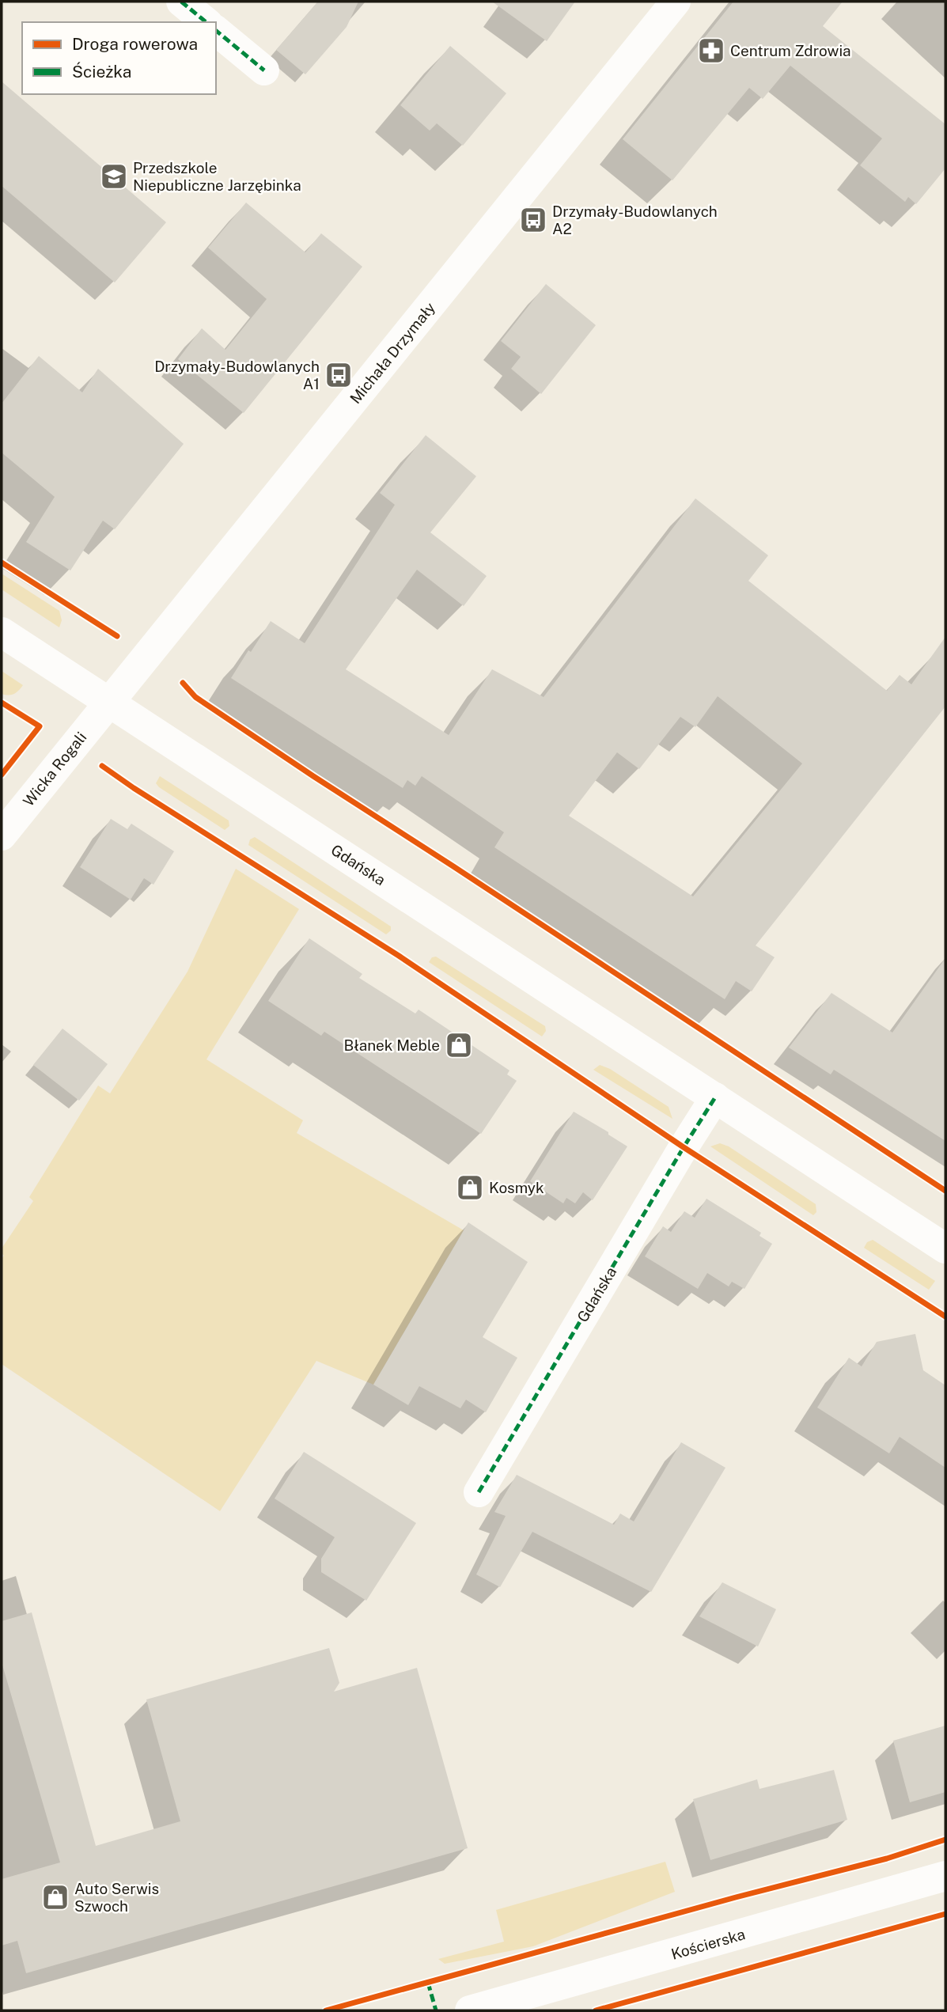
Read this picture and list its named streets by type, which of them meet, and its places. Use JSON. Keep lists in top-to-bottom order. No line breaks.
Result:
{"streets":{"street":["Michała Drzymały","Wicka Rogali","Gdańska","Kościerska"]},"crossings":[["Michała Drzymały","Wicka Rogali"],["Michała Drzymały","Gdańska"],["Wicka Rogali","Gdańska"]],"places":{"pharmacy":["Centrum Zdrowia"],"school or university":["Przedszkole Niepubliczne Jarzębinka"],"bus stop":["Drzymały-Budowlanych A2","Drzymały-Budowlanych A1"],"shop":["Błanek Meble","Kosmyk","Auto Serwis Szwoch"]},"legend":["Droga rowerowa","Ścieżka"]}
